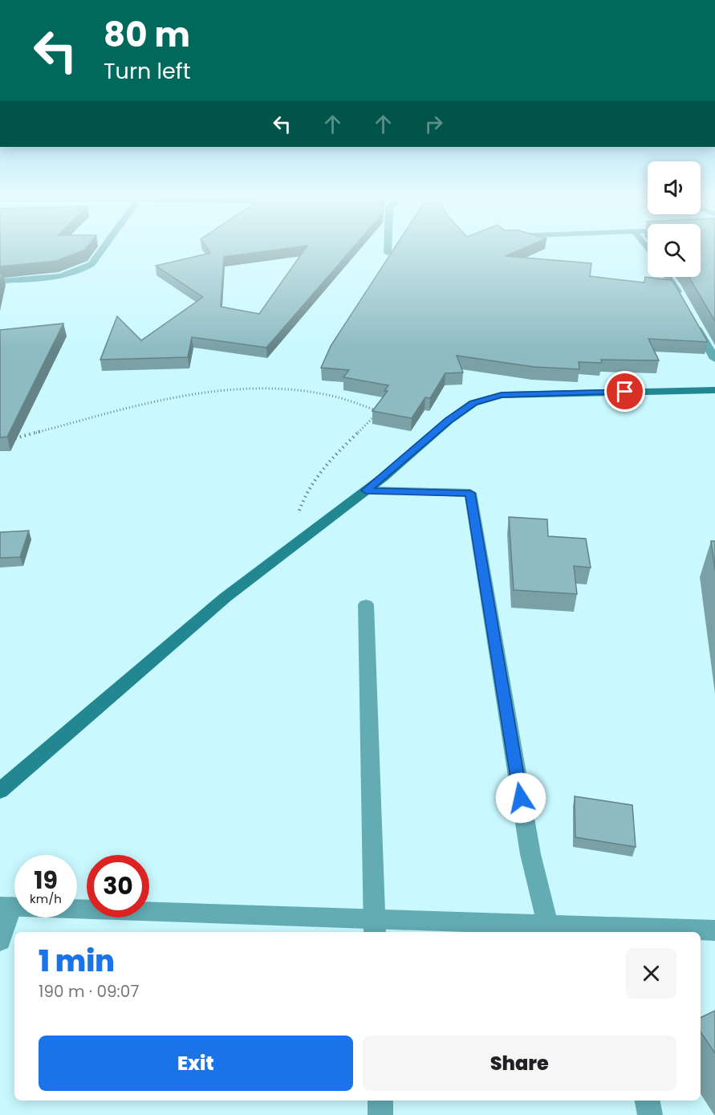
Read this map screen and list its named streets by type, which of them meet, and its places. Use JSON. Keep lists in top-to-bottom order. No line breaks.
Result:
{"page":{"turn":["80 m","Turn left"],"speed":"19 km/h","limit":"30","heading":["1 min","190 m · 09:07"],"buttons":["Exit","Share"]}}
